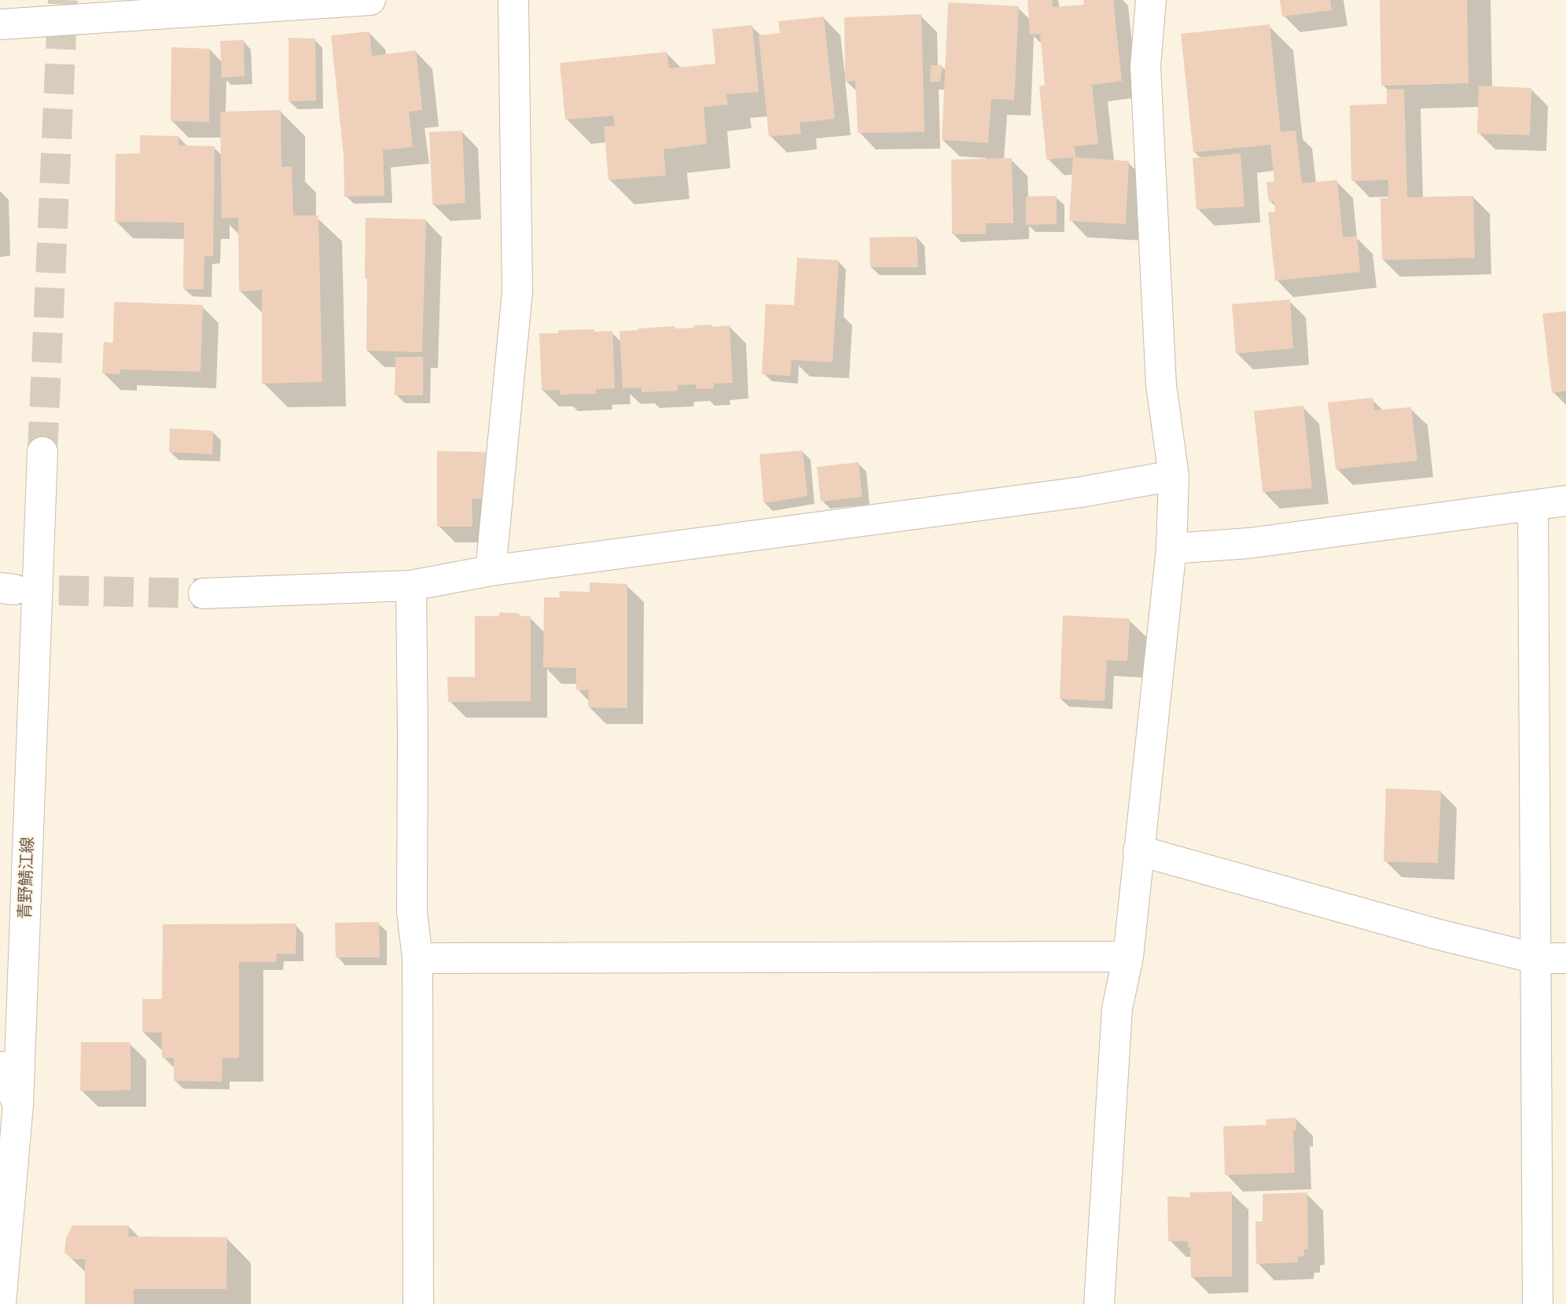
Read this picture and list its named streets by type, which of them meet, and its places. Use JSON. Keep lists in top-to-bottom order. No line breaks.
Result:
{"streets":{"street":["青野鯖江線"]}}
